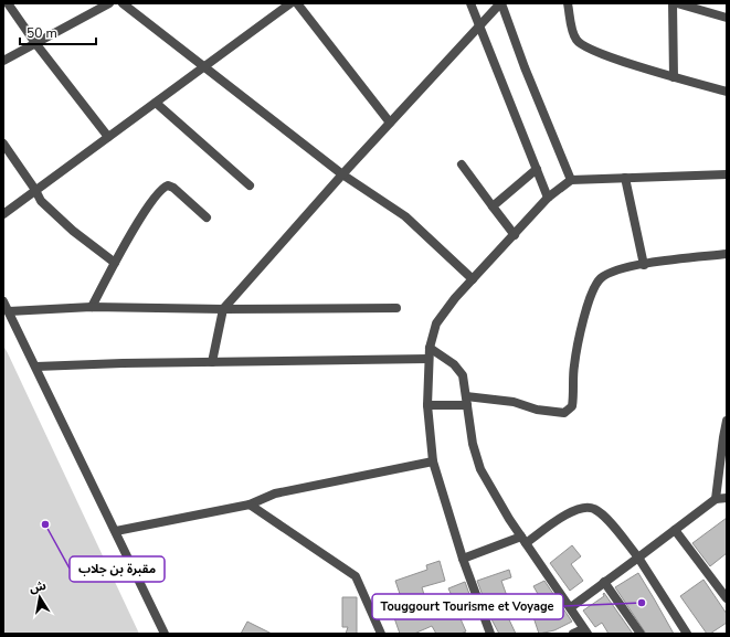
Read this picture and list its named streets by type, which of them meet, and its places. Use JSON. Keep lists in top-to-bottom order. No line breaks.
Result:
{"places":["مقبرة بن جلاب","Touggourt Tourisme et Voyage"],"scale_bar":"50 m","north":"top"}
